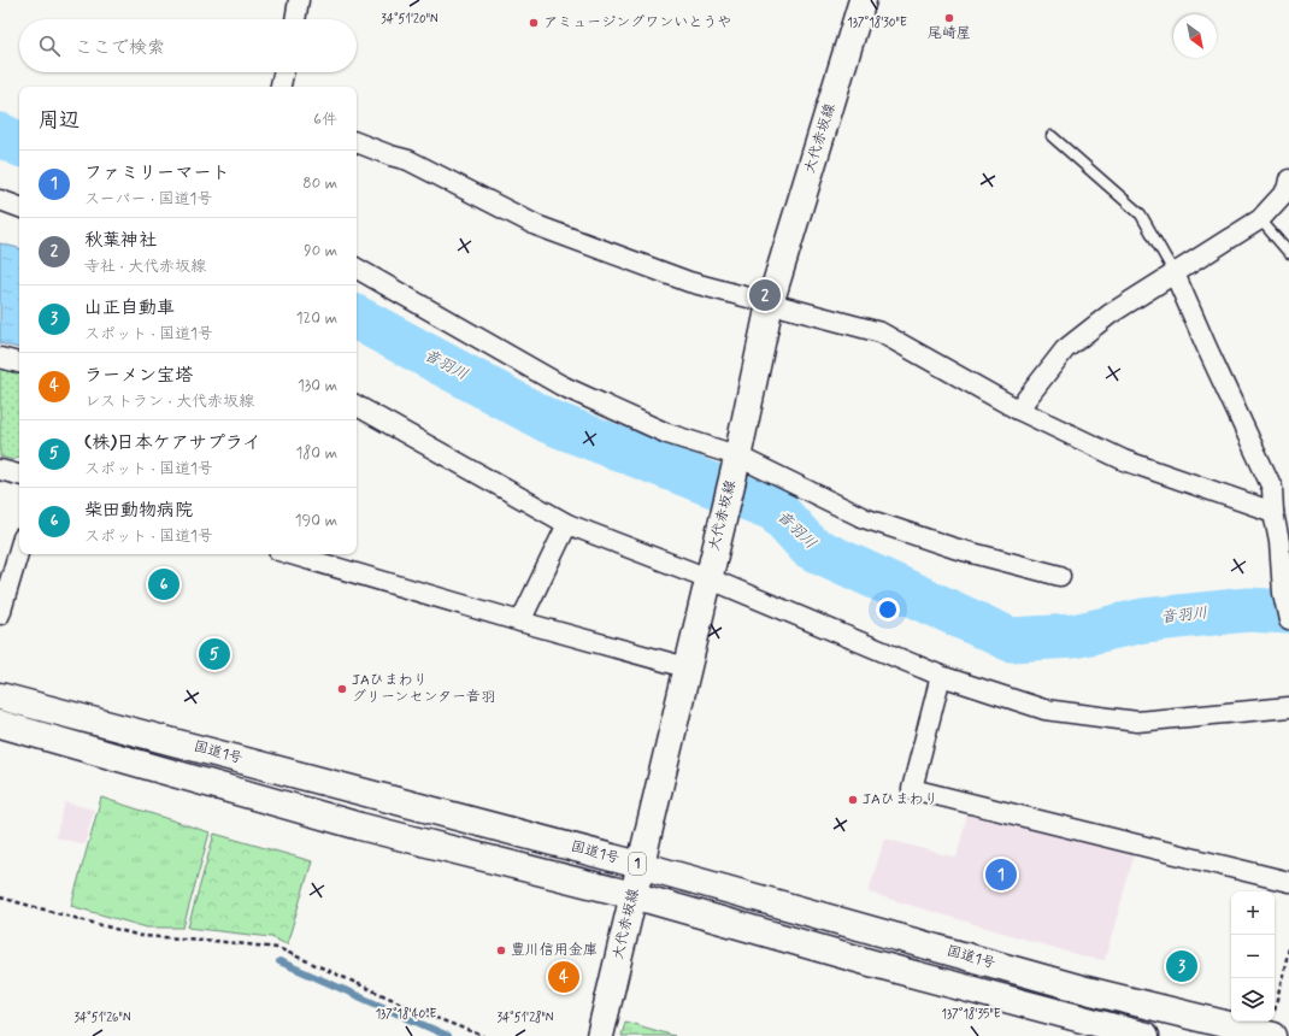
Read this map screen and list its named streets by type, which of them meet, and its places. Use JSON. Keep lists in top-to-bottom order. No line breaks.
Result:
{"streets":{"main road":["大代赤坂線","国道1号","1"]},"crossings":[["大代赤坂線","国道1号"]],"water":["音羽川"],"places":["尾崎屋","アミュージングワンいとうや","JAひまわり グリーンセンター音羽","JAひまわり","豊川信用金庫"],"north":"bottom right","page":{"search":"ここで検索","heading":["周辺","6件"],"list":[{"mark":"1","name":"ファミリーマート","note":"スーパー · 国道1号","value":"80 m"},{"mark":"2","name":"秋葉神社","note":"寺社 · 大代赤坂線","value":"90 m"},{"mark":"3","name":"山正自動車","note":"スポット · 国道1号","value":"120 m"},{"mark":"4","name":"ラーメン宝塔","note":"レストラン · 大代赤坂線","value":"130 m"},{"mark":"5","name":"(株)日本ケアサプライ","note":"スポット · 国道1号","value":"180 m"},{"mark":"6","name":"柴田動物病院","note":"スポット · 国道1号","value":"190 m"}],"pins":["2","6","5","1","3","4"],"map_buttons":["+","−"]},"coordinates":["34°51'20\"N","137°18'30\"E","137°18'40\"E","137°18'35\"E","34°51'26\"N","34°51'28\"N"]}
